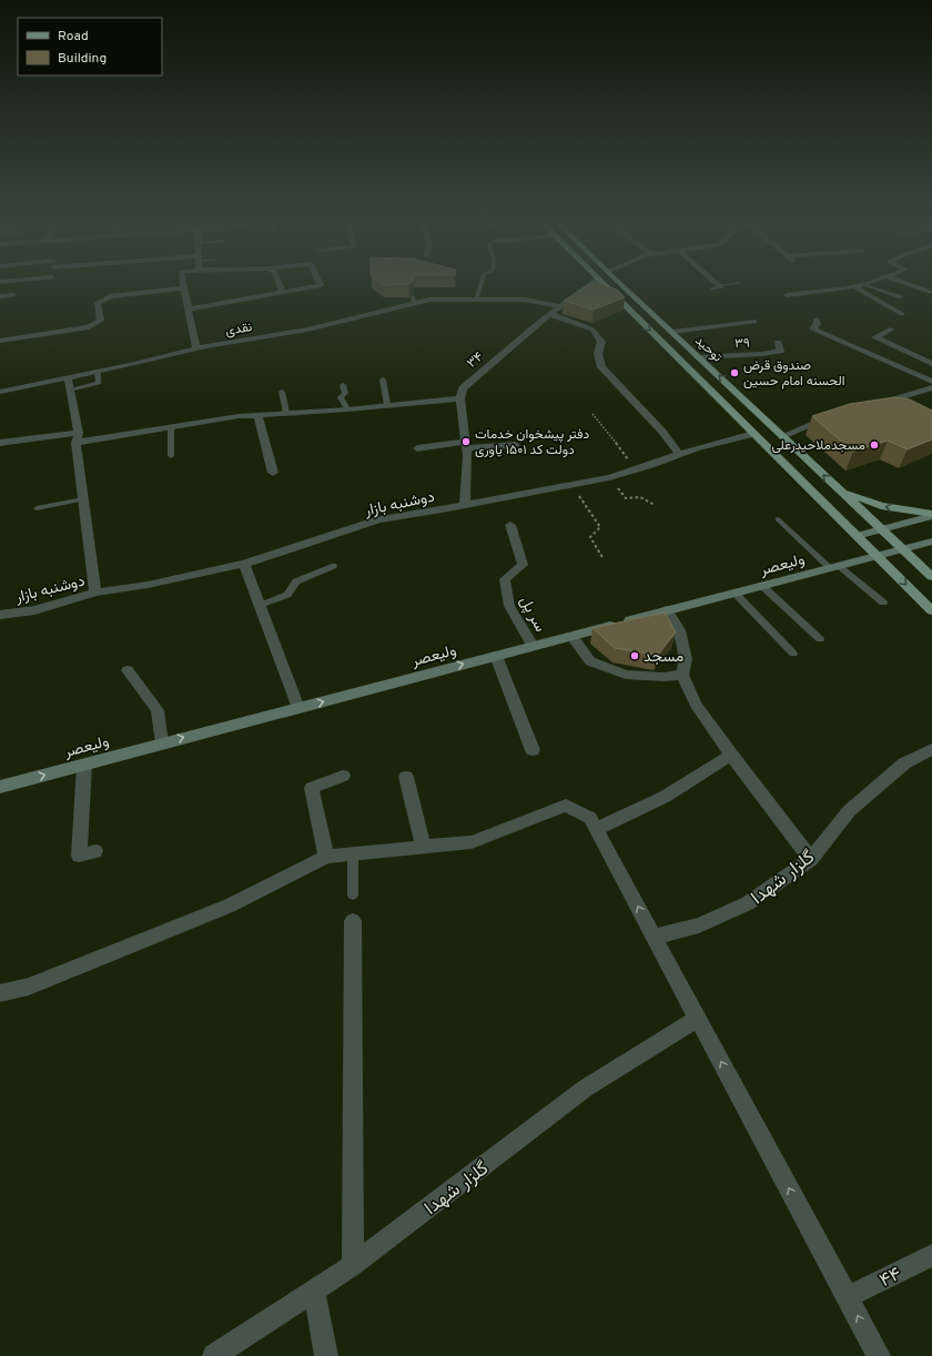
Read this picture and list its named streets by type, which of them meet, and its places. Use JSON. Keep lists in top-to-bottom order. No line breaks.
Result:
{"streets":{"main road":["توحید","ولیعصر"],"street":["نقدی","۳۹","۳۴","دوشنبه بازار","سر پل","گلزار شهدا","۴۴"]},"crossings":[["نقدی","۳۴"],["۳۹","توحید"],["توحید","دوشنبه بازار"],["توحید","ولیعصر"],["ولیعصر","سر پل"]],"one_way":["ولیعصر"],"places":["صندوق قرض الحسنه امام حسین","دفتر پیشخوان خدمات دولت کد ۱۵۰۱ یاوری","مسجدملاحیدرعلی","مسجد"],"legend":["Road","Building"]}
